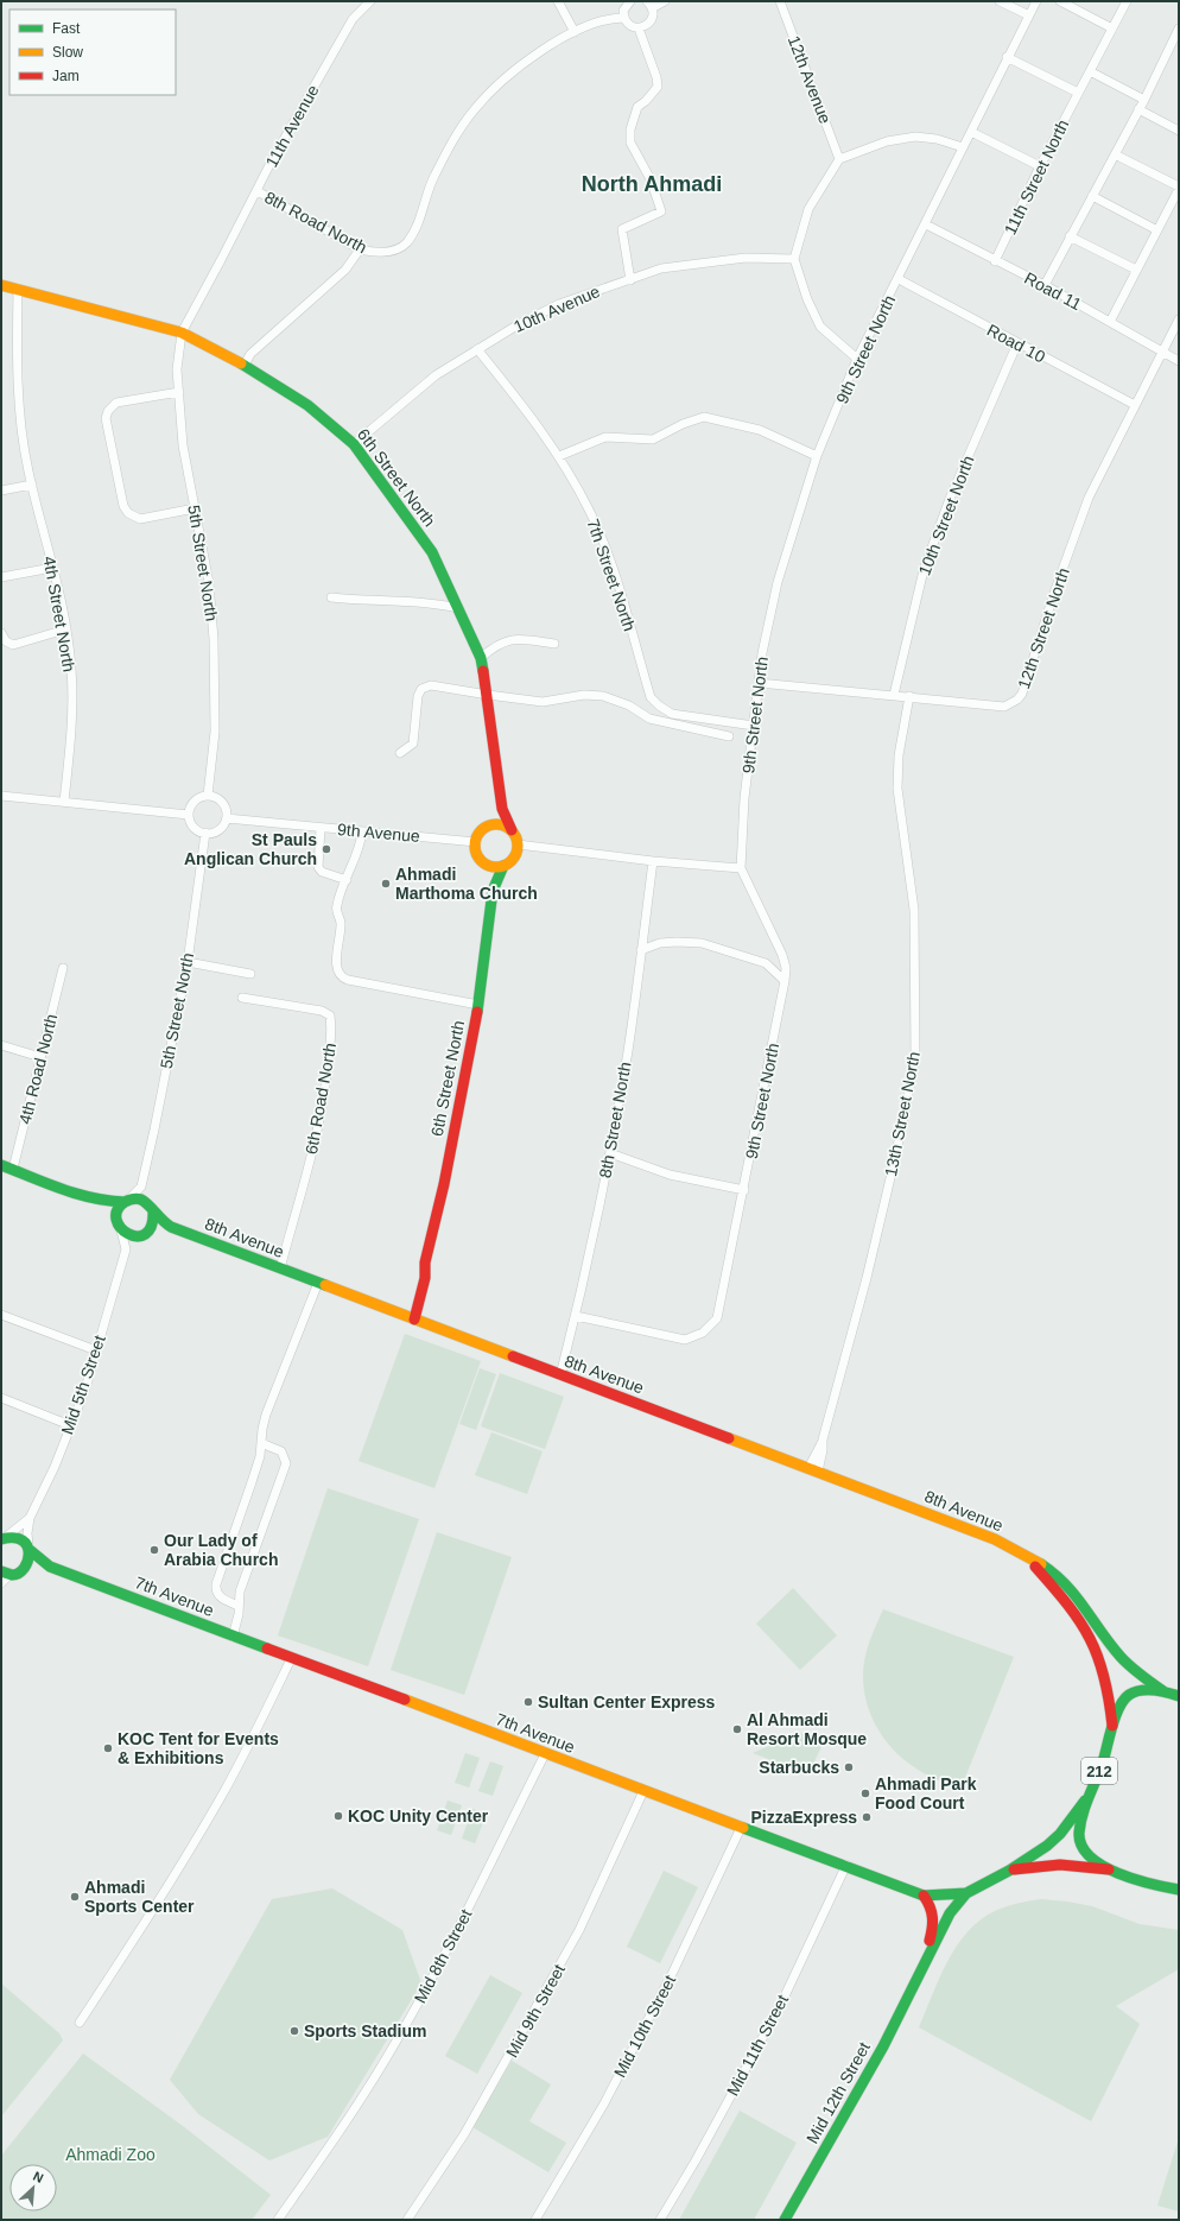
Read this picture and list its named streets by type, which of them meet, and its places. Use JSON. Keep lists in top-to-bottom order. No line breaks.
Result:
{"streets":{"main road":["6th Street North","8th Avenue","7th Avenue","212","Mid 12th Street"],"street":["12th Avenue","11th Avenue","11th Street North","8th Road North","Road 11","10th Avenue","Road 10","9th Street North","10th Street North","5th Street North","7th Street North","4th Street North","12th Street North","9th Avenue","4th Road North","6th Road North","13th Street North","8th Street North","Mid 5th Street","Mid 8th Street","Mid 9th Street","Mid 10th Street","Mid 11th Street"]},"crossings":[["11th Avenue","8th Road North"],["11th Avenue","6th Street North"],["11th Avenue","5th Street North"],["11th Street North","Road 11"],["Road 11","9th Street North"],["Road 11","12th Street North"],["10th Avenue","6th Street North"],["10th Avenue","7th Street North"],["Road 10","9th Street North"],["Road 10","10th Street North"],["Road 10","12th Street North"],["9th Street North","7th Street North"],["9th Street North","12th Street North"],["9th Street North","8th Street North"],["6th Street North","5th Street North"],["6th Street North","4th Street North"],["6th Street North","9th Avenue"],["6th Street North","8th Avenue"],["10th Street North","12th Street North"],["5th Street North","9th Avenue"],["12th Street North","13th Street North"],["6th Road North","8th Avenue"],["13th Street North","8th Avenue"],["8th Street North","8th Avenue"],["8th Avenue","212"],["Mid 5th Street","7th Avenue"],["7th Avenue","212"],["7th Avenue","Mid 8th Street"],["7th Avenue","Mid 9th Street"],["7th Avenue","Mid 10th Street"],["7th Avenue","Mid 11th Street"],["7th Avenue","Mid 12th Street"]],"districts":["North Ahmadi"],"parks":["Ahmadi Zoo"],"places":["St Pauls Anglican Church","Ahmadi Marthoma Church","Our Lady of Arabia Church","Sultan Center Express","Al Ahmadi Resort Mosque","KOC Tent for Events & Exhibitions","Starbucks","Ahmadi Park Food Court","KOC Unity Center","PizzaExpress","Ahmadi Sports Center","Sports Stadium"],"legend":["Fast","Slow","Jam"],"north":"top right"}
